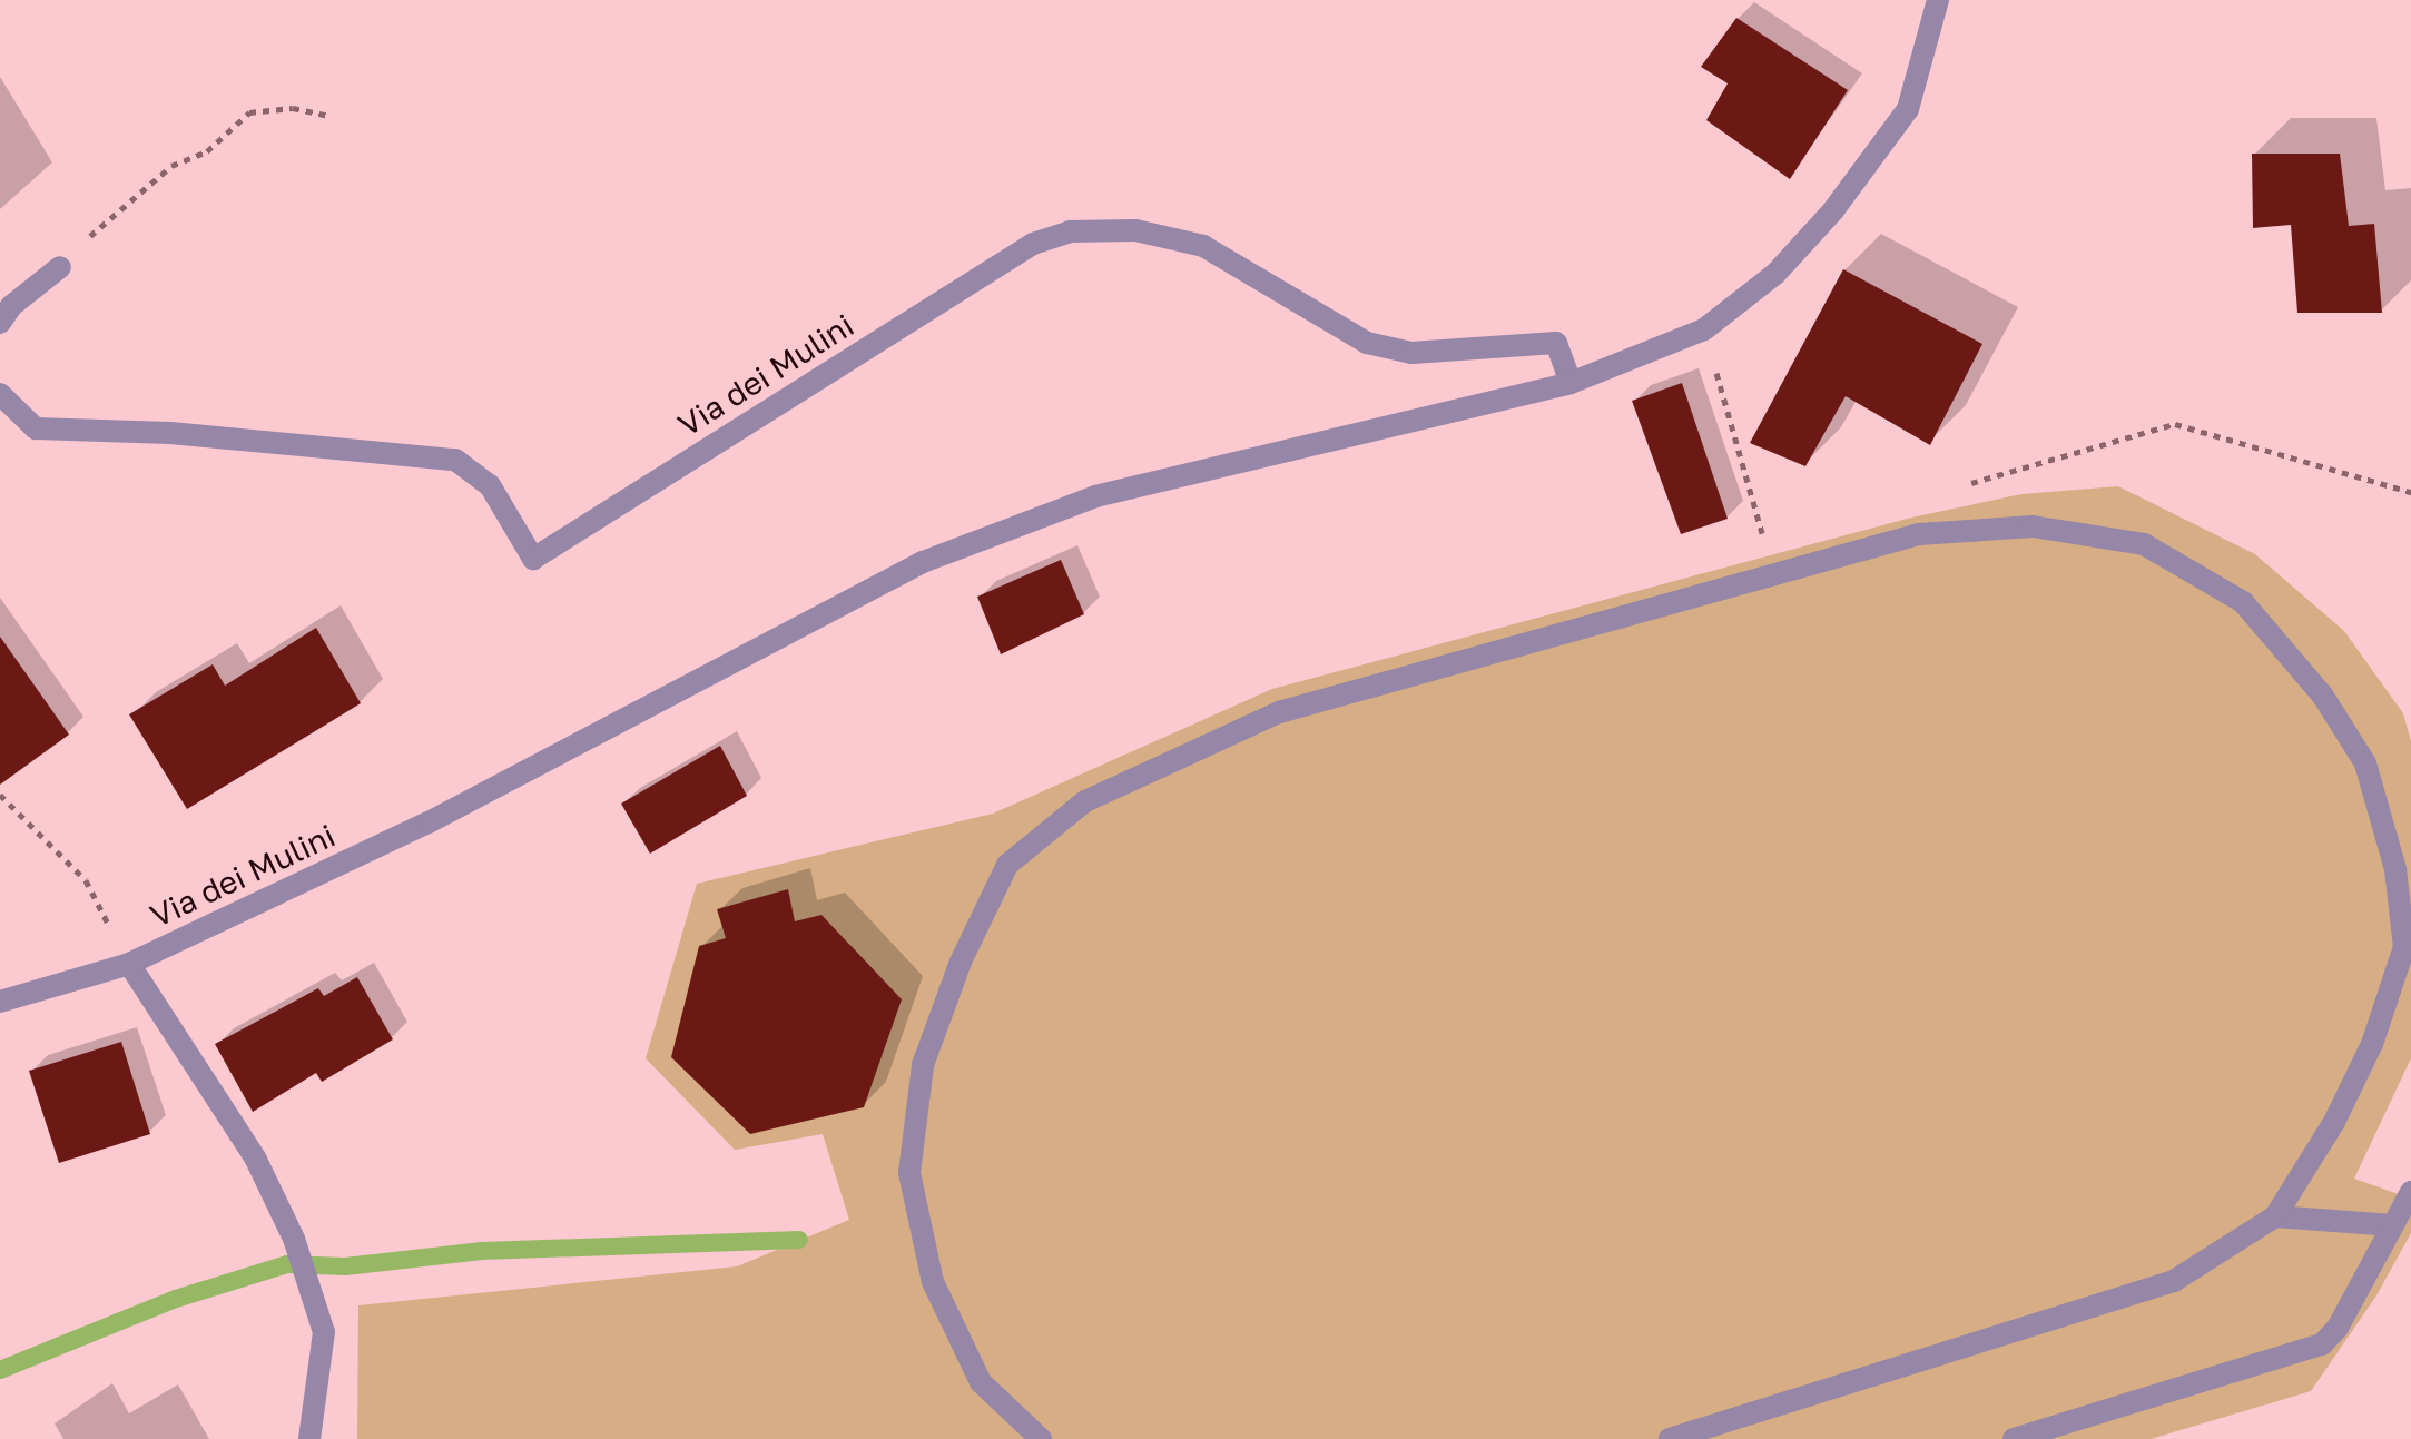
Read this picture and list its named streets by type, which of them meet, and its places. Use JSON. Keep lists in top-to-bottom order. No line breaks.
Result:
{"streets":{"street":["Via dei Mulini"]}}
